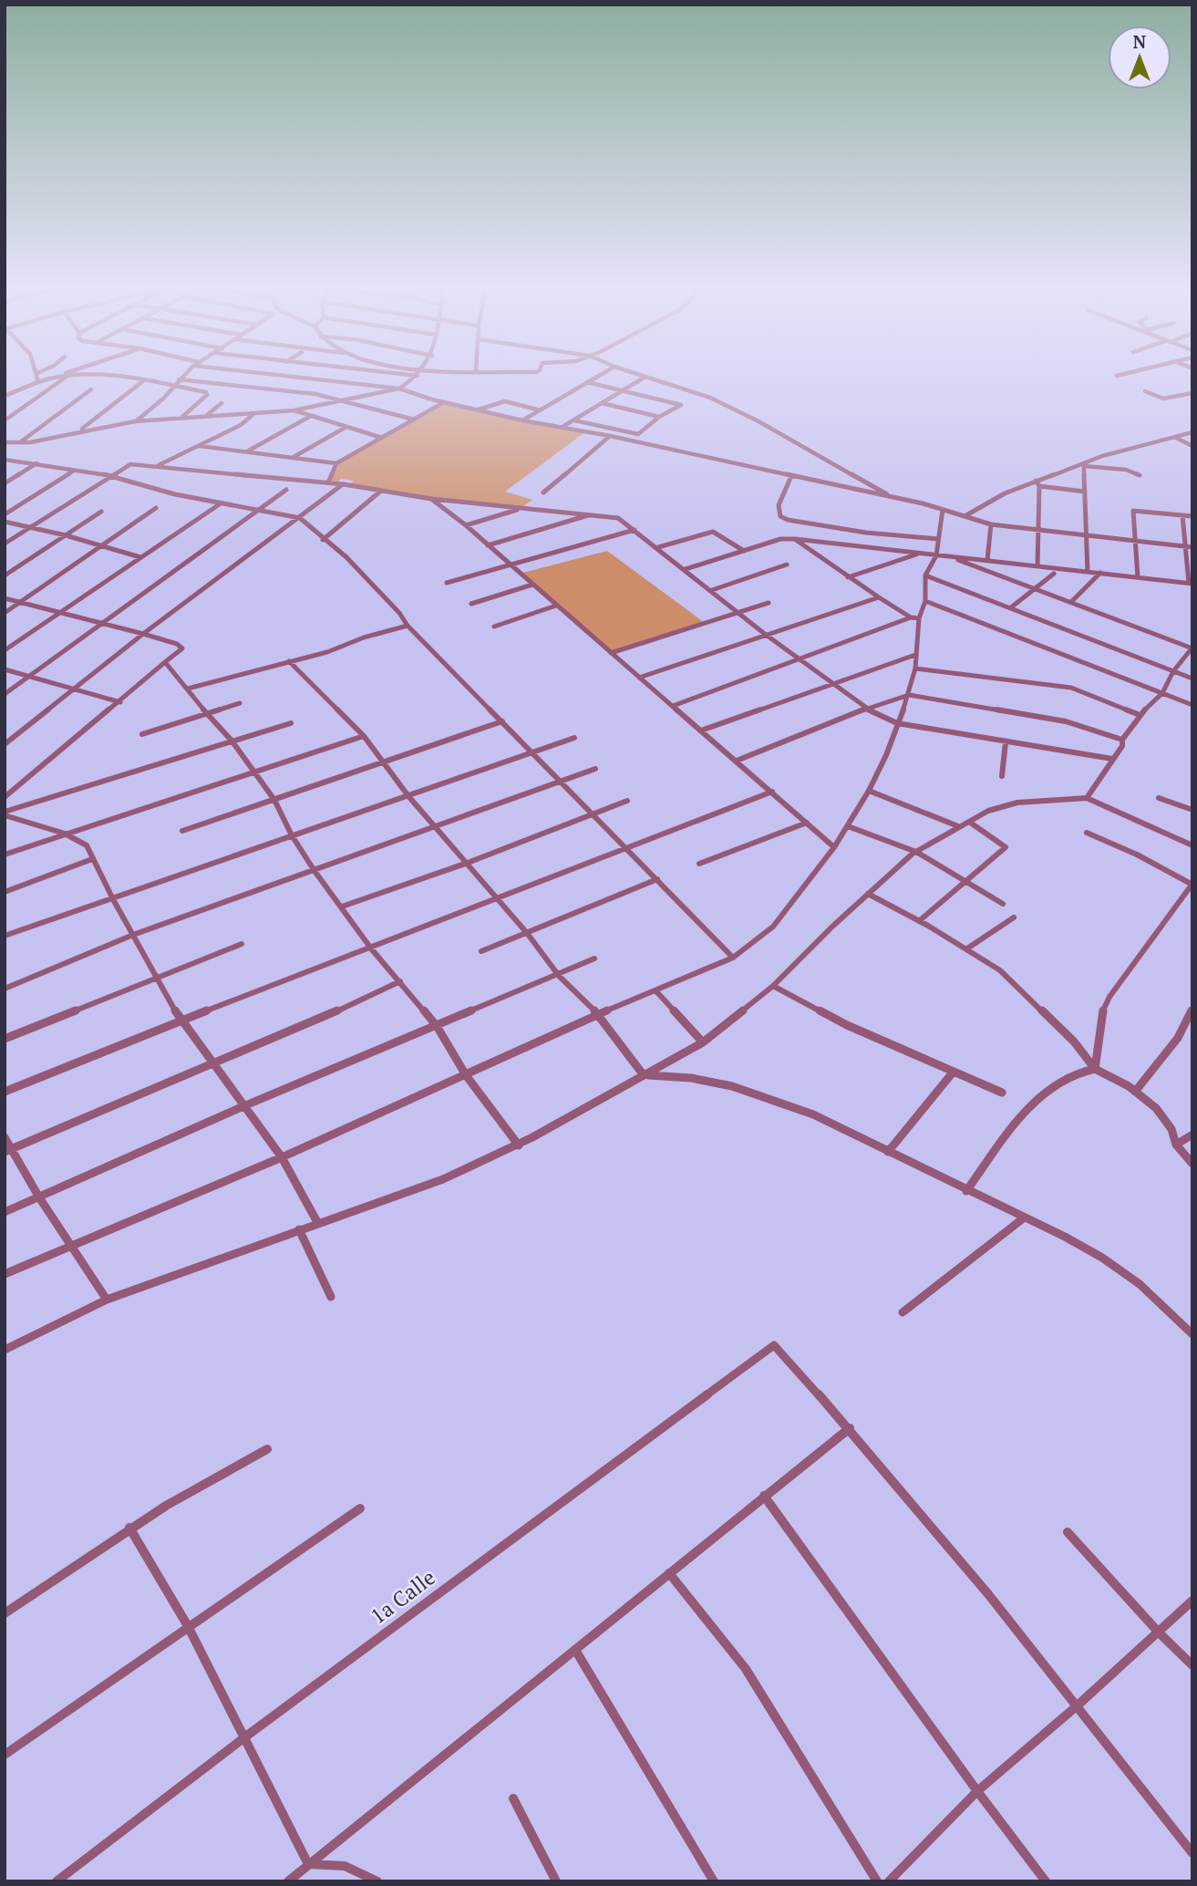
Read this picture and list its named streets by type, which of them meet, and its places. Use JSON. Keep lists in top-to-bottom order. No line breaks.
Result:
{"streets":{"street":["1a Calle"]},"north":"top"}
